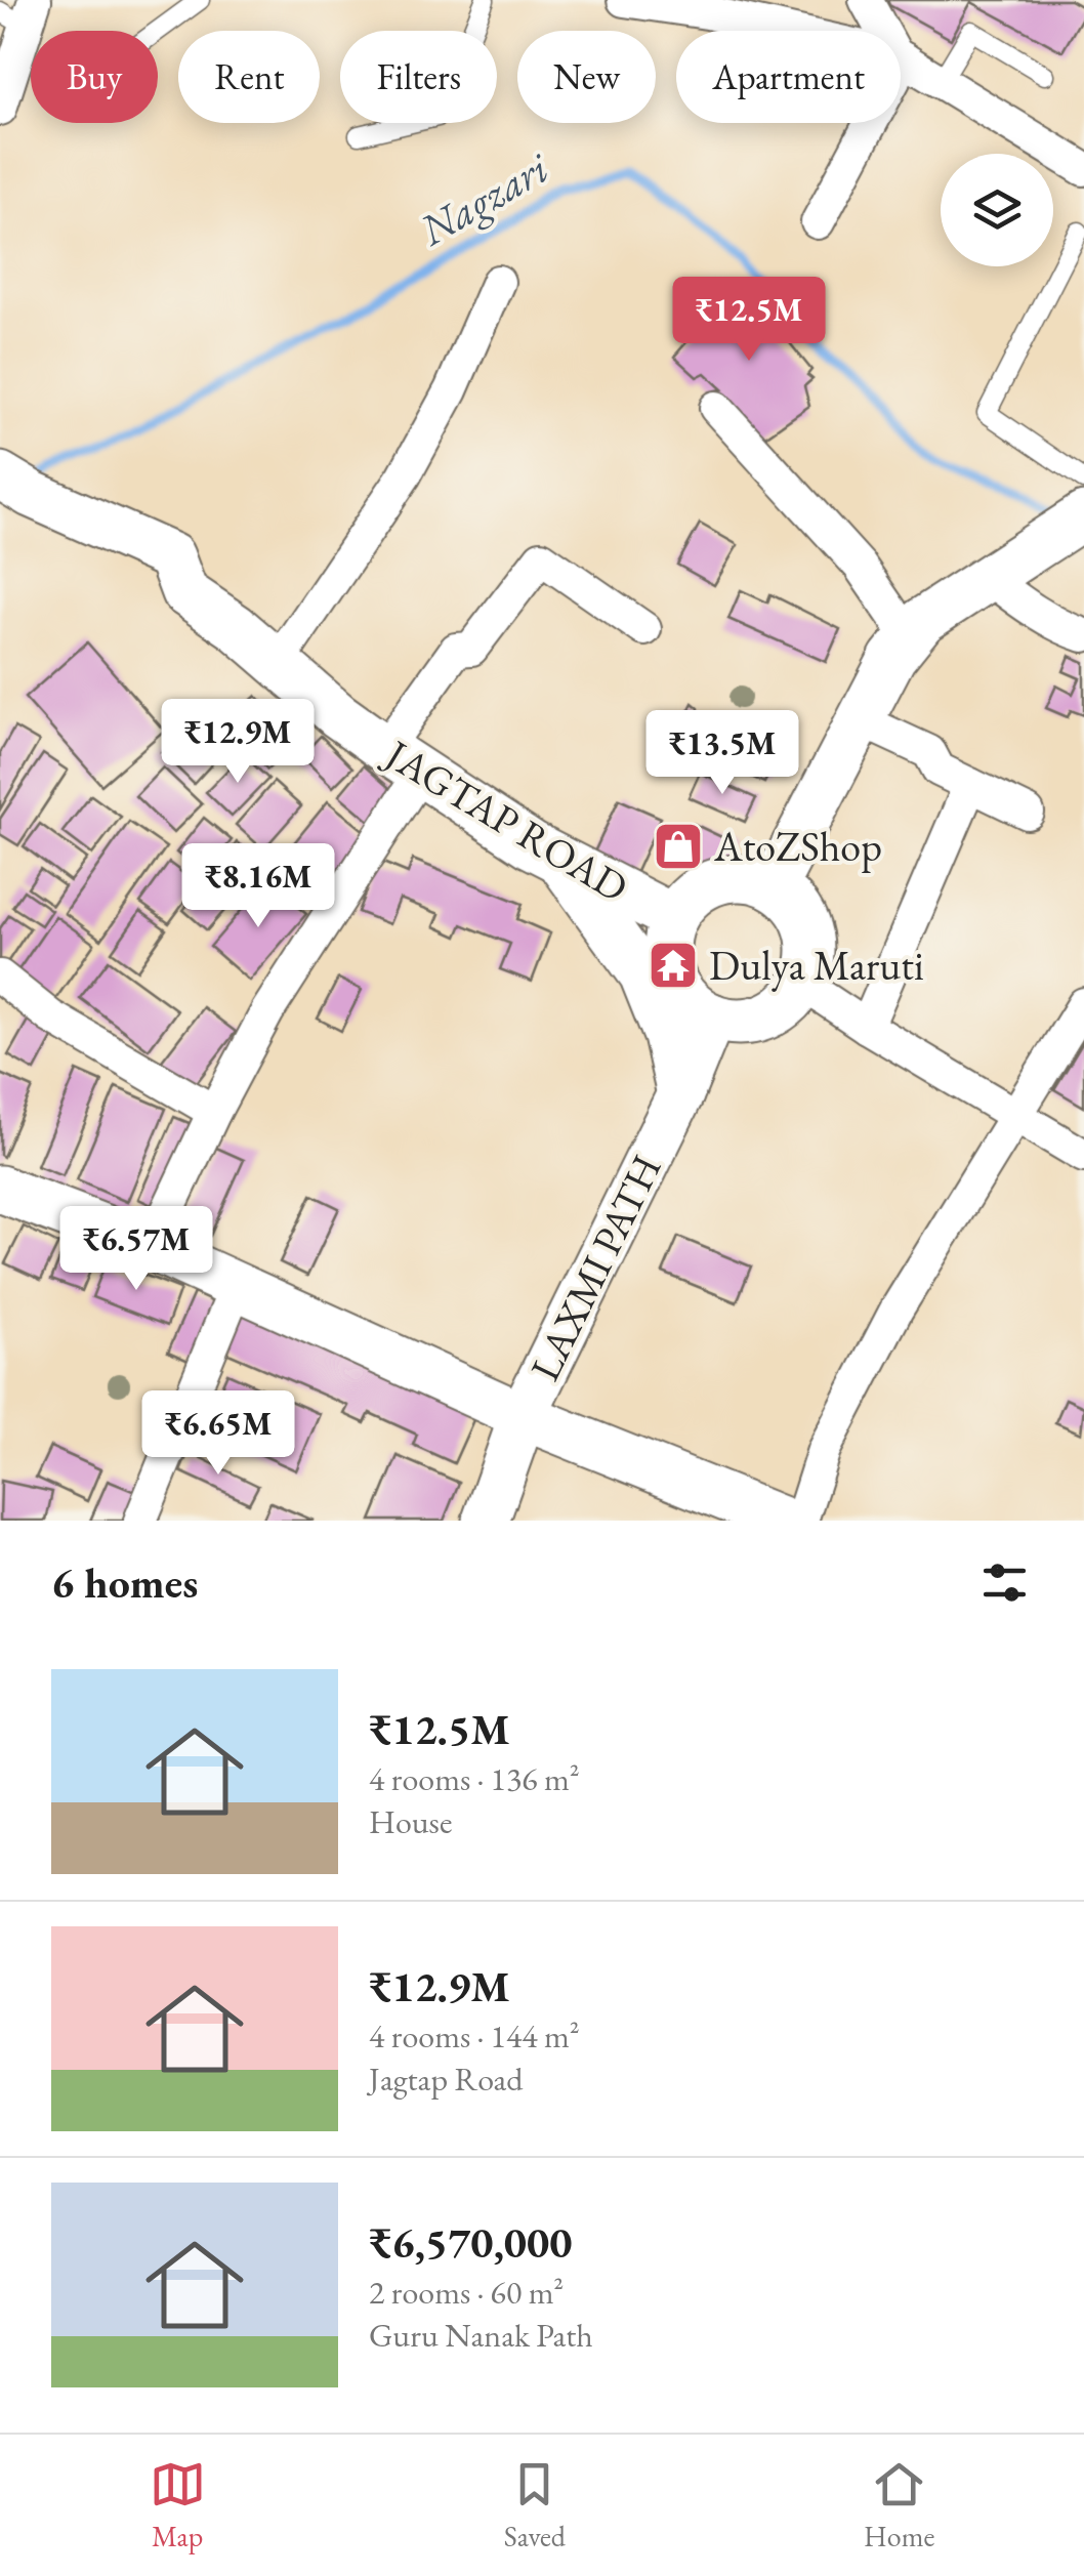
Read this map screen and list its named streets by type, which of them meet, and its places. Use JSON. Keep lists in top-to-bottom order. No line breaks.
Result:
{"streets":{"street":["JAGTAP ROAD","LAXMI PATH"]},"crossings":[["JAGTAP ROAD","LAXMI PATH"]],"water":["Nagzari"],"places":{"shop":["AtoZShop"],"temple":["Dulya Maruti"]},"page":{"chip":["Buy","Rent","Filters","New","Apartment"],"price":["₹12.5M","₹12.9M","₹13.5M","₹8.16M","₹6.57M","₹6.65M"],"heading":"6 homes","list":[{"name":"₹12.5M","note":"4 rooms · 136 m² · House"},{"name":"₹12.9M","note":"4 rooms · 144 m² · Jagtap Road"},{"name":"₹6,570,000","note":"2 rooms · 60 m² · Guru Nanak Path"}],"tabs":["Map","Saved","Home"]}}
